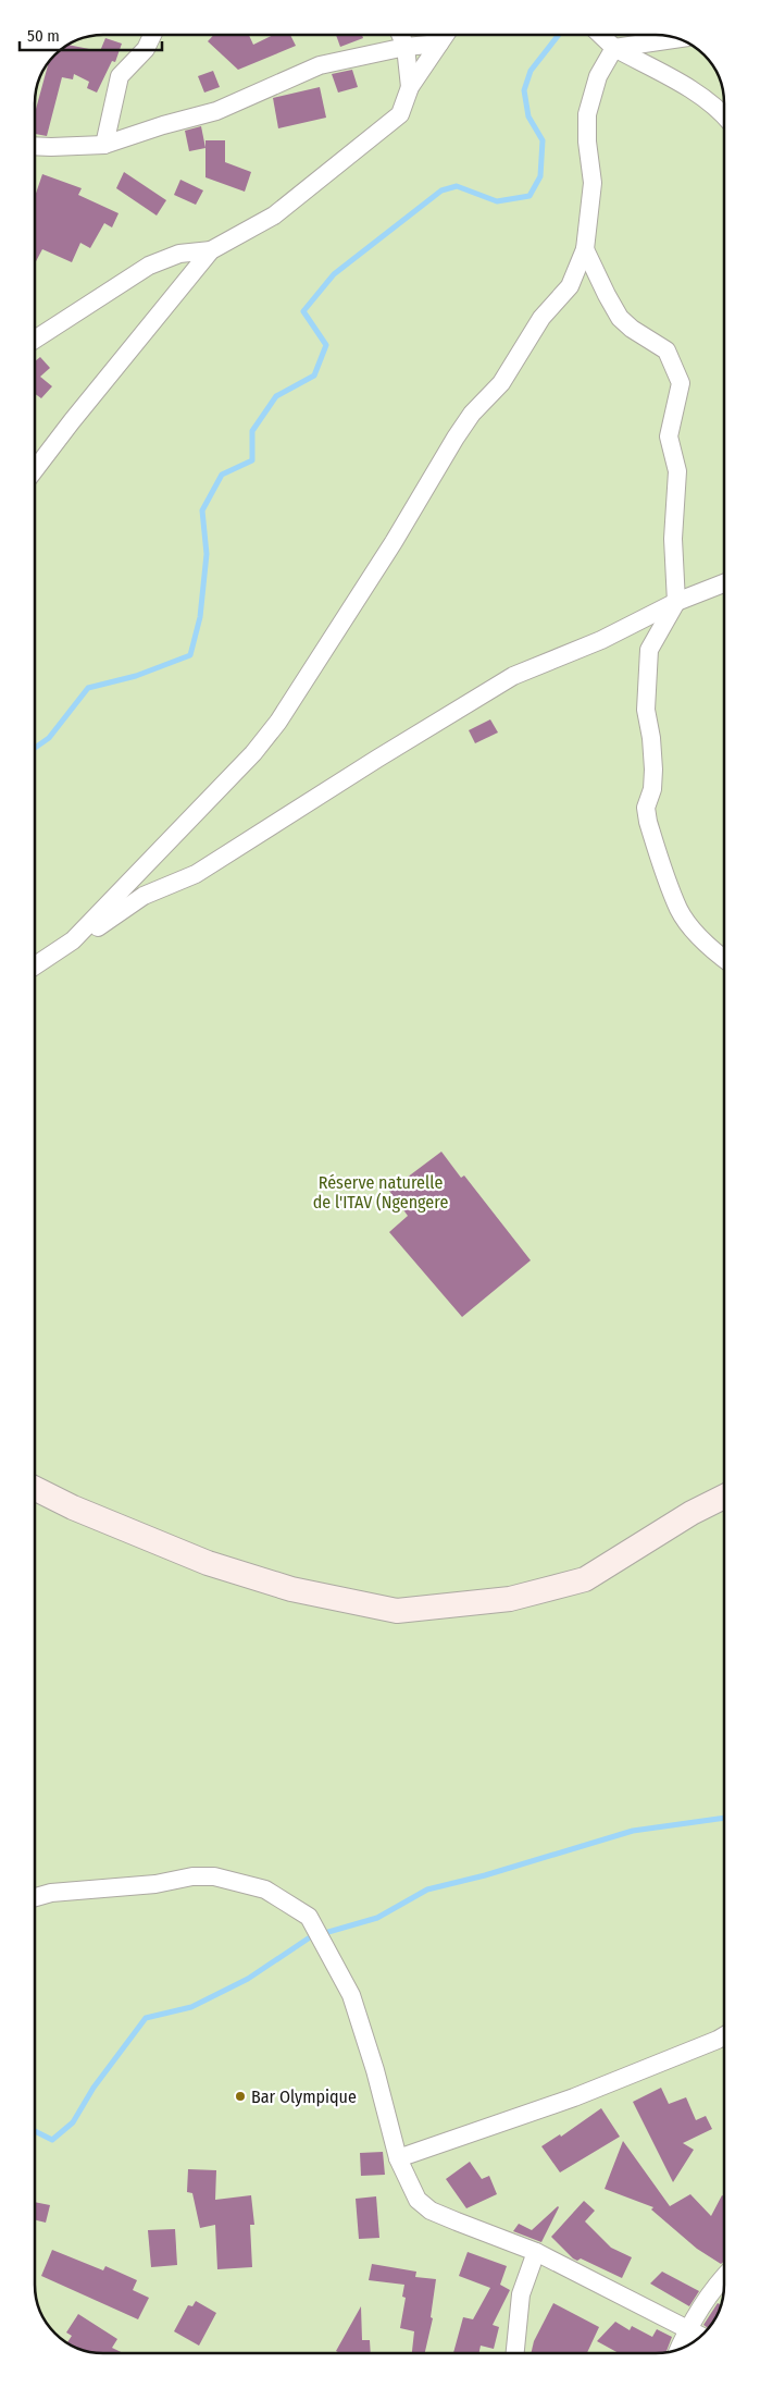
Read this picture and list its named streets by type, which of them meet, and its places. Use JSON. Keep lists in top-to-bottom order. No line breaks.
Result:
{"parks":["Réserve naturelle de l'ITAV (Ngengere"],"places":["Bar Olympique"],"scale_bar":"50 m"}
